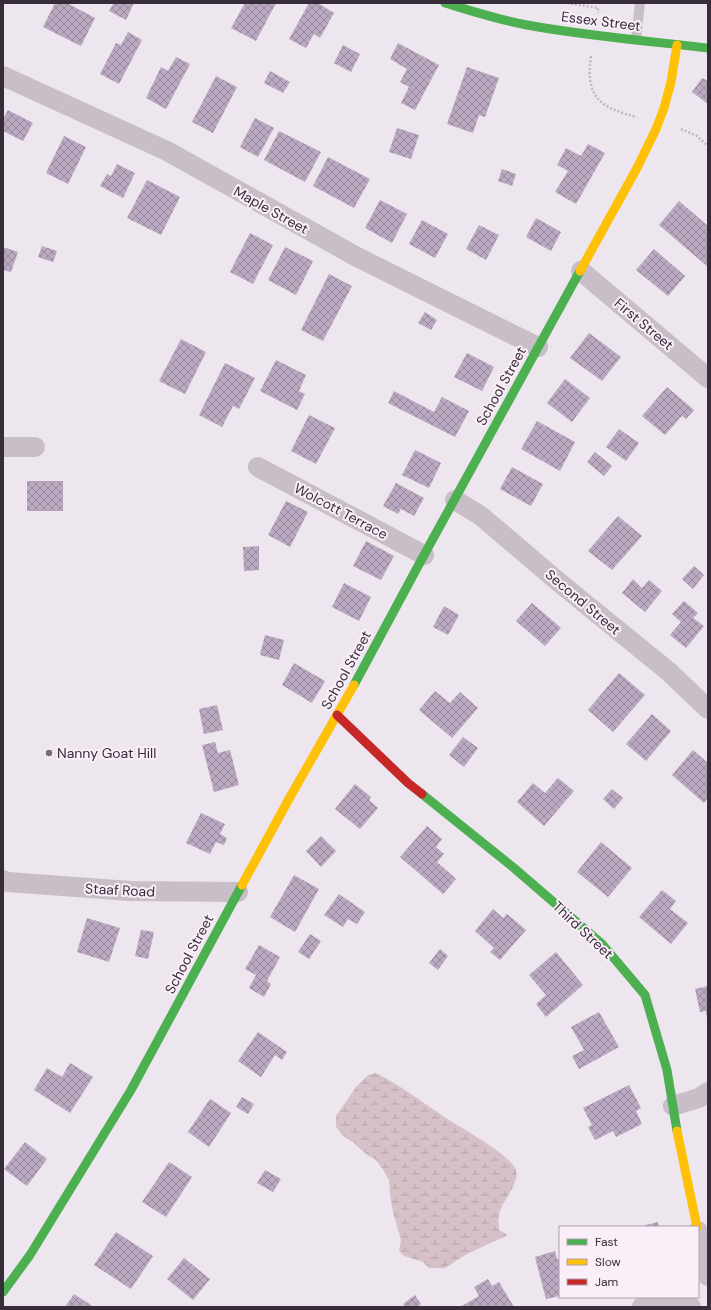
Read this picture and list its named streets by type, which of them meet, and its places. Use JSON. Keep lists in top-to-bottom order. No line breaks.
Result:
{"streets":{"street":["Essex Street","Maple Street","First Street","School Street","Wolcott Terrace","Second Street","Staaf Road","Third Street"]},"crossings":[["Essex Street","School Street"],["Maple Street","School Street"],["First Street","School Street"],["School Street","Wolcott Terrace"],["School Street","Second Street"],["School Street","Staaf Road"],["School Street","Third Street"]],"places":["Nanny Goat Hill"],"legend":["Fast","Slow","Jam"]}
